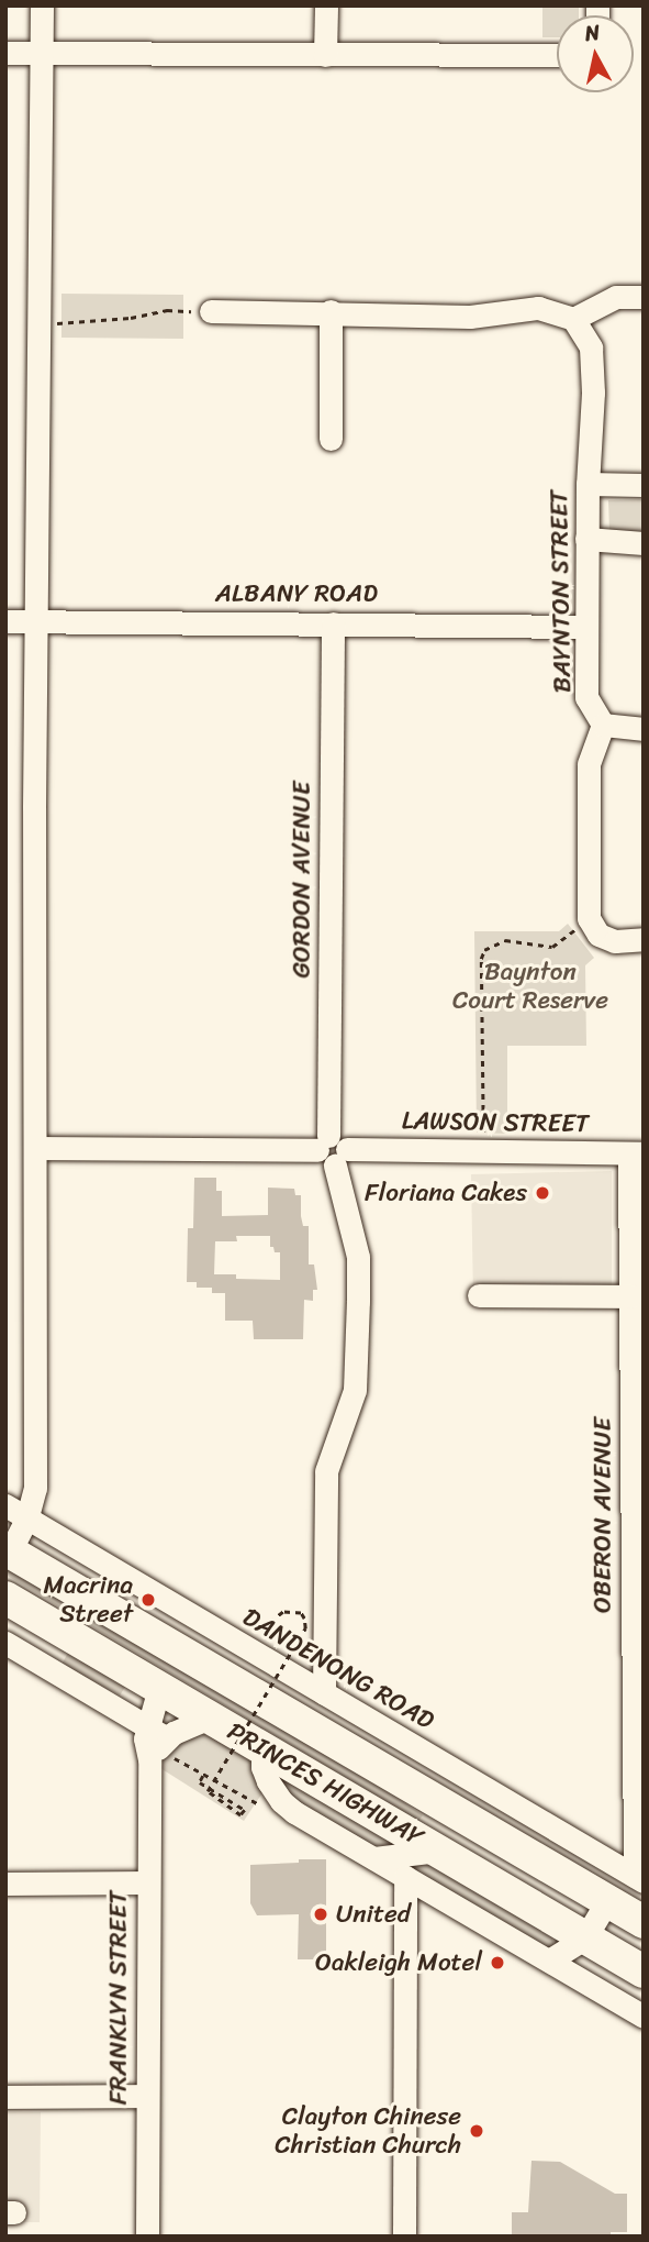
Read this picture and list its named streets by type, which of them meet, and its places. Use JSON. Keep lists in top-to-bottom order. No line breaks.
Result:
{"streets":{"highway":["PRINCES HIGHWAY"],"street":["BAYNTON STREET","ALBANY ROAD","GORDON AVENUE","LAWSON STREET","OBERON AVENUE","DANDENONG ROAD","FRANKLYN STREET"]},"crossings":[["BAYNTON STREET","ALBANY ROAD"],["ALBANY ROAD","GORDON AVENUE"],["GORDON AVENUE","LAWSON STREET"],["GORDON AVENUE","DANDENONG ROAD"],["LAWSON STREET","OBERON AVENUE"],["OBERON AVENUE","DANDENONG ROAD"],["PRINCES HIGHWAY","FRANKLYN STREET"]],"parks":["Baynton Court Reserve"],"places":["Floriana Cakes","Macrina Street","United","Oakleigh Motel","Clayton Chinese Christian Church"],"north":"top"}
